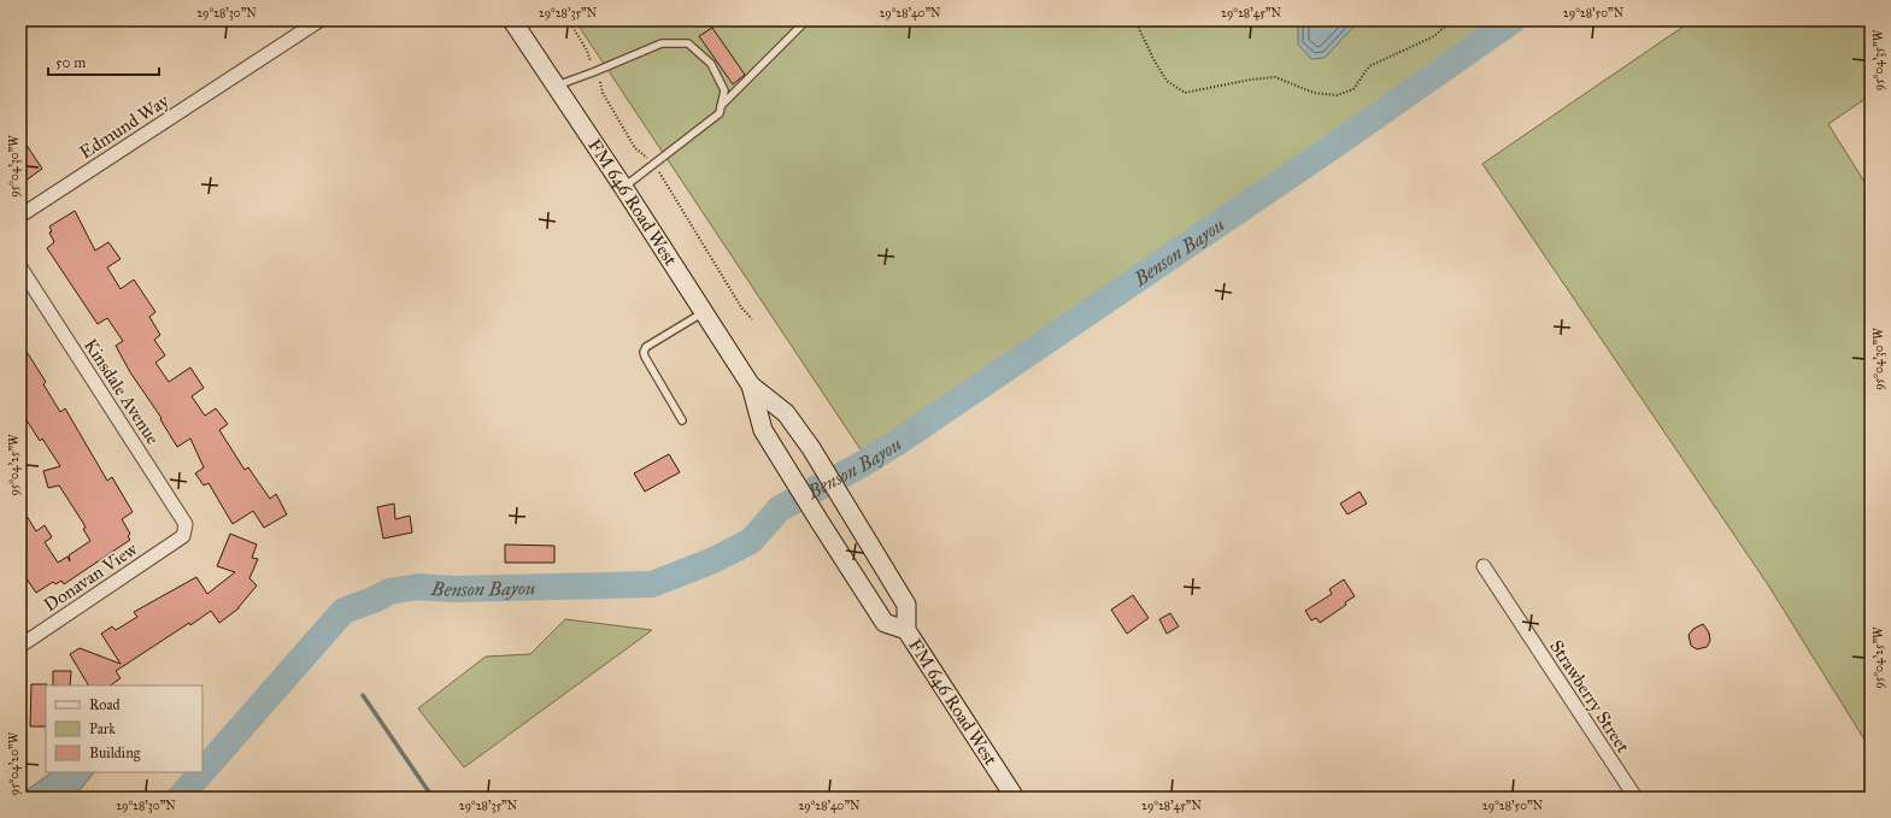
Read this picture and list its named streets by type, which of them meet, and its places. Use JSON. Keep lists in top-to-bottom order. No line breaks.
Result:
{"streets":{"main road":["FM 646 Road West"],"street":["Edmund Way","Kinsdale Avenue","Donavan View","Strawberry Street"]},"crossings":[["Kinsdale Avenue","Donavan View"]],"water":["Benson Bayou"],"legend":["Road","Park","Building"],"scale_bar":"50 m","coordinates":["29°28'30\"N","29°28'35\"N","29°28'40\"N","29°28'45\"N","29°28'50\"N","95°04'35\"W","95°04'30\"W","95°04'25\"W","95°04'20\"W"]}
